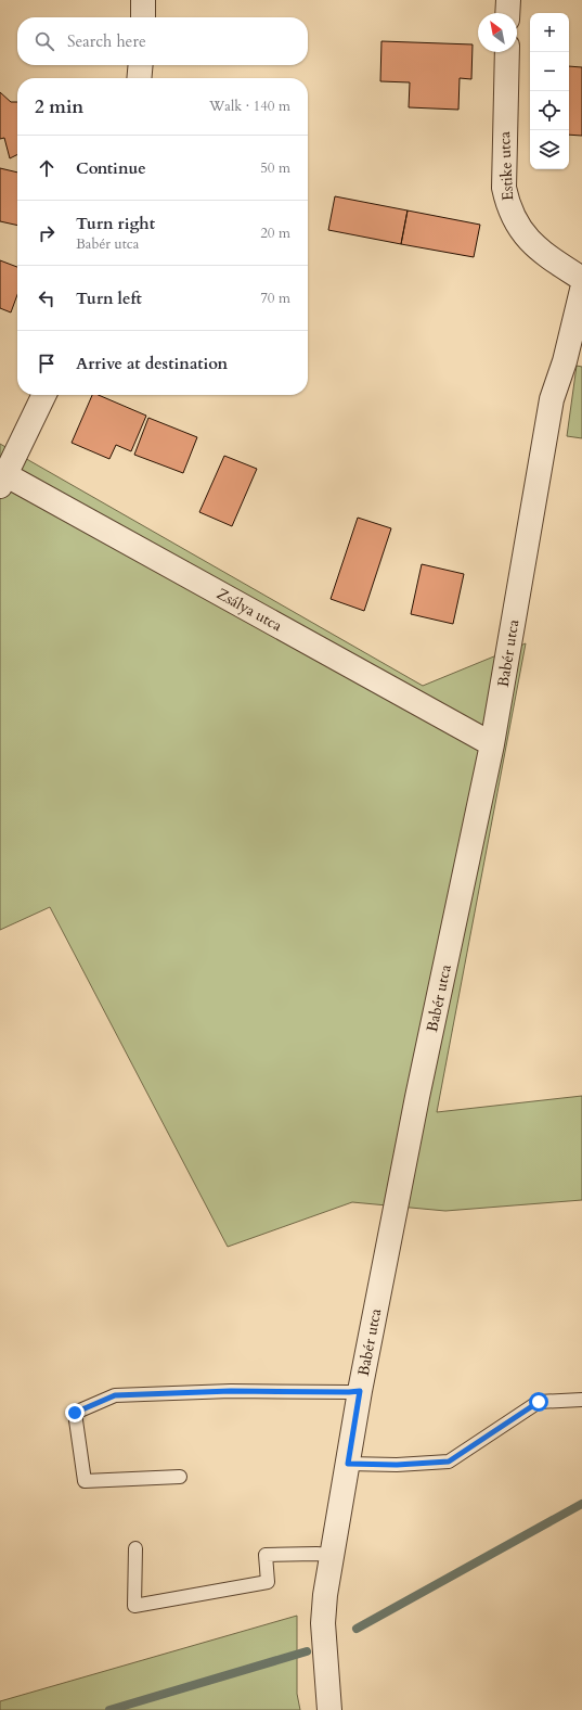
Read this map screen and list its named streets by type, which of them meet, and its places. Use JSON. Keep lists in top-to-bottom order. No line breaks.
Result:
{"streets":{"street":["Estike utca","Zsálya utca","Babér utca"]},"crossings":[["Zsálya utca","Babér utca"]],"north":"top left","page":{"map_buttons":["+","−"],"search":"Search here","heading":["2 min","Walk · 140 m"],"list":[["Continue","50 m"],["Turn right","Babér utca","20 m"],["Turn left","70 m"],"Arrive at destination"]}}
